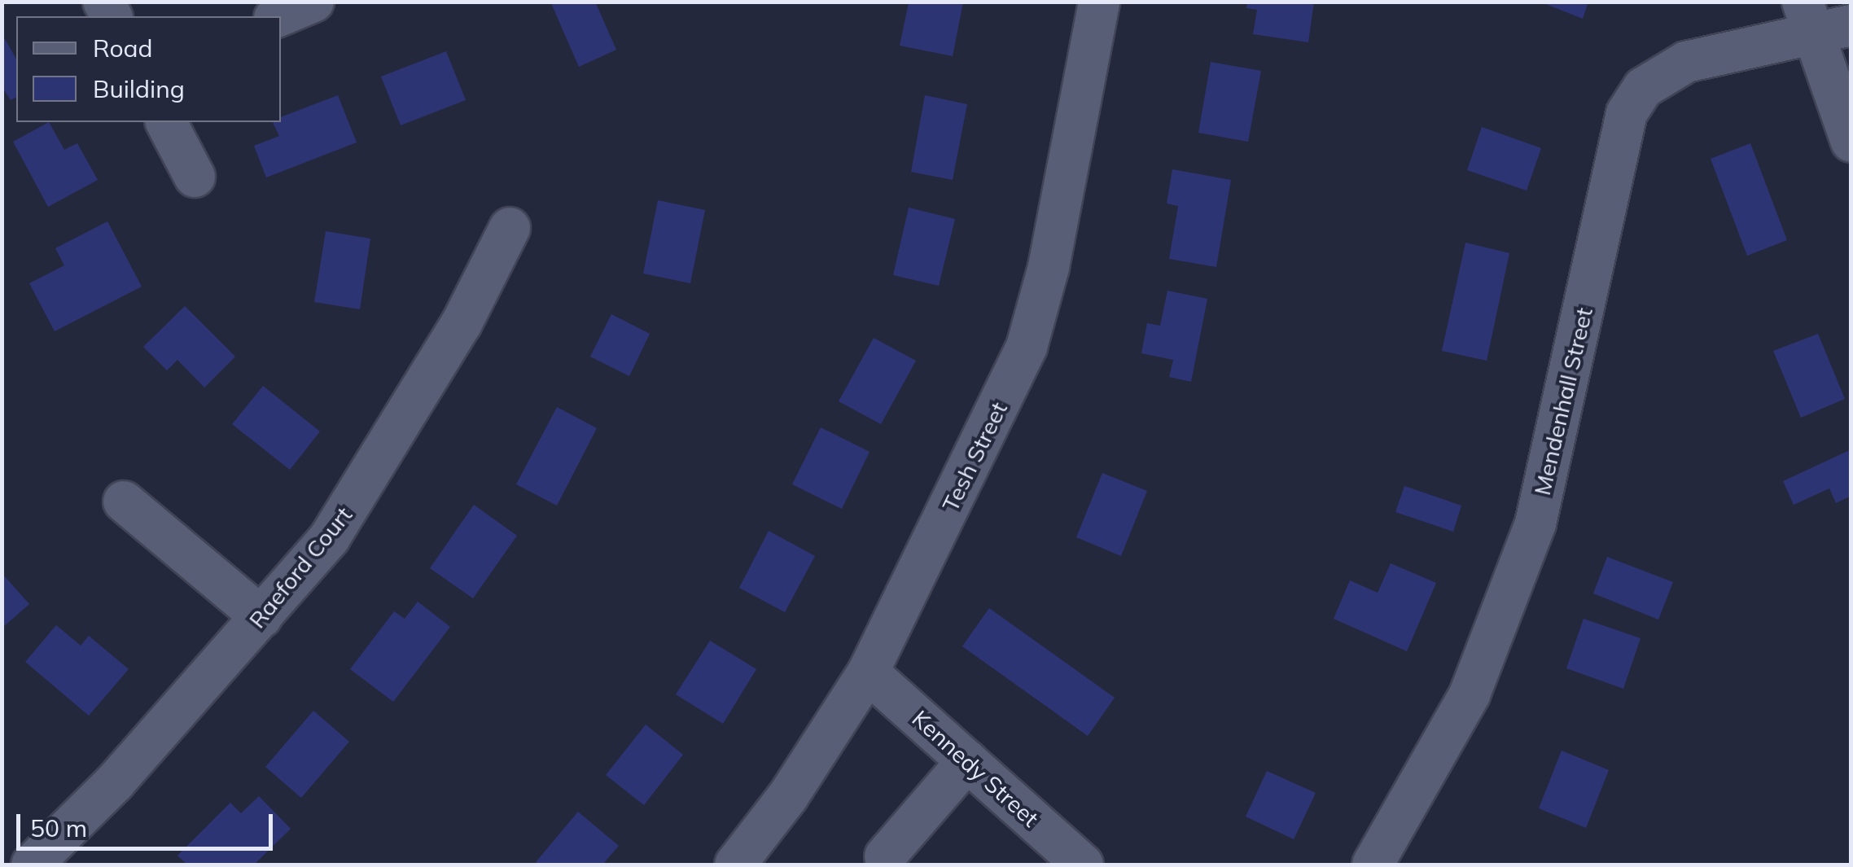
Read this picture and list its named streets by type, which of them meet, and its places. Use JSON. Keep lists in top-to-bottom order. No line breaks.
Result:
{"streets":{"street":["Mendenhall Street","Tesh Street","Raeford Court","Kennedy Street"]},"crossings":[["Tesh Street","Kennedy Street"]],"legend":["Road","Building"],"scale_bar":"50 m"}
